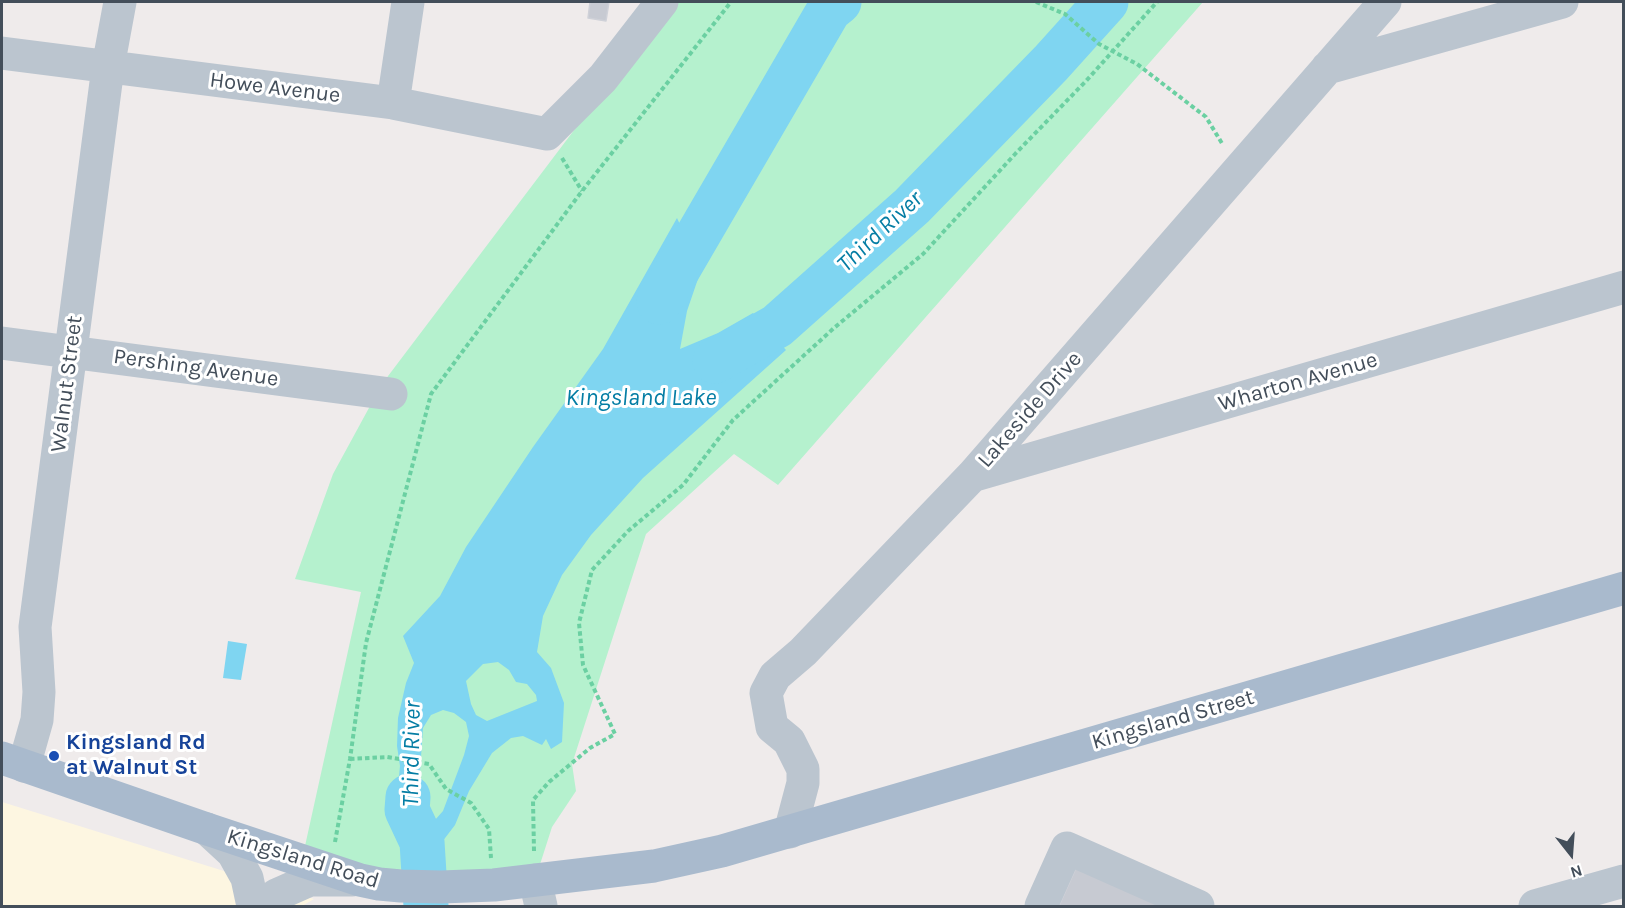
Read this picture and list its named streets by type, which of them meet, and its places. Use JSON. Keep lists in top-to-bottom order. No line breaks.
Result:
{"streets":{"main road":["Kingsland Street","Kingsland Road"],"street":["Howe Avenue","Pershing Avenue","Wharton Avenue","Walnut Street","Lakeside Drive"]},"crossings":[["Howe Avenue","Walnut Street"],["Pershing Avenue","Walnut Street"],["Wharton Avenue","Lakeside Drive"],["Walnut Street","Kingsland Road"],["Lakeside Drive","Kingsland Street"],["Kingsland Street","Kingsland Road"]],"water":["Third River","Kingsland Lake"],"places":["Kingsland Rd at Walnut St"],"north":"bottom"}
